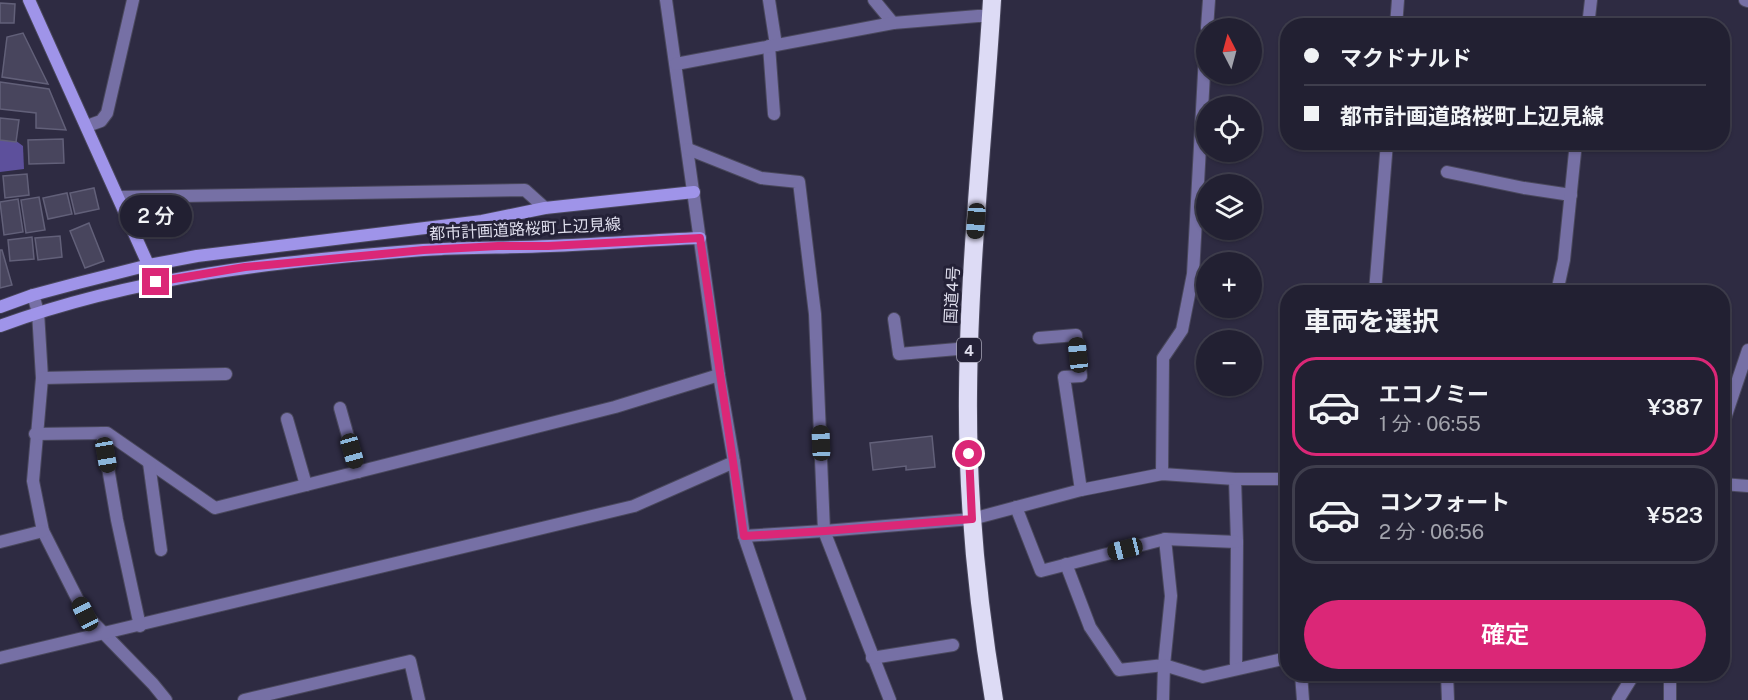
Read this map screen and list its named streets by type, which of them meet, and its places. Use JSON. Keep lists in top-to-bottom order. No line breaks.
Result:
{"streets":{"highway":["国道4号","4"],"street":["都市計画道路桜町上辺見線"]},"north":"top","page":{"map_buttons":["+","−"],"banner":["マクドナルド","都市計画道路桜町上辺見線"],"bubble":"2 分","heading":"車両を選択","list":[{"name":"エコノミー","note":"1 分 · 06:55","value":"¥387"},{"name":"コンフォート","note":"2 分 · 06:56","value":"¥523"}],"buttons":"確定"}}
